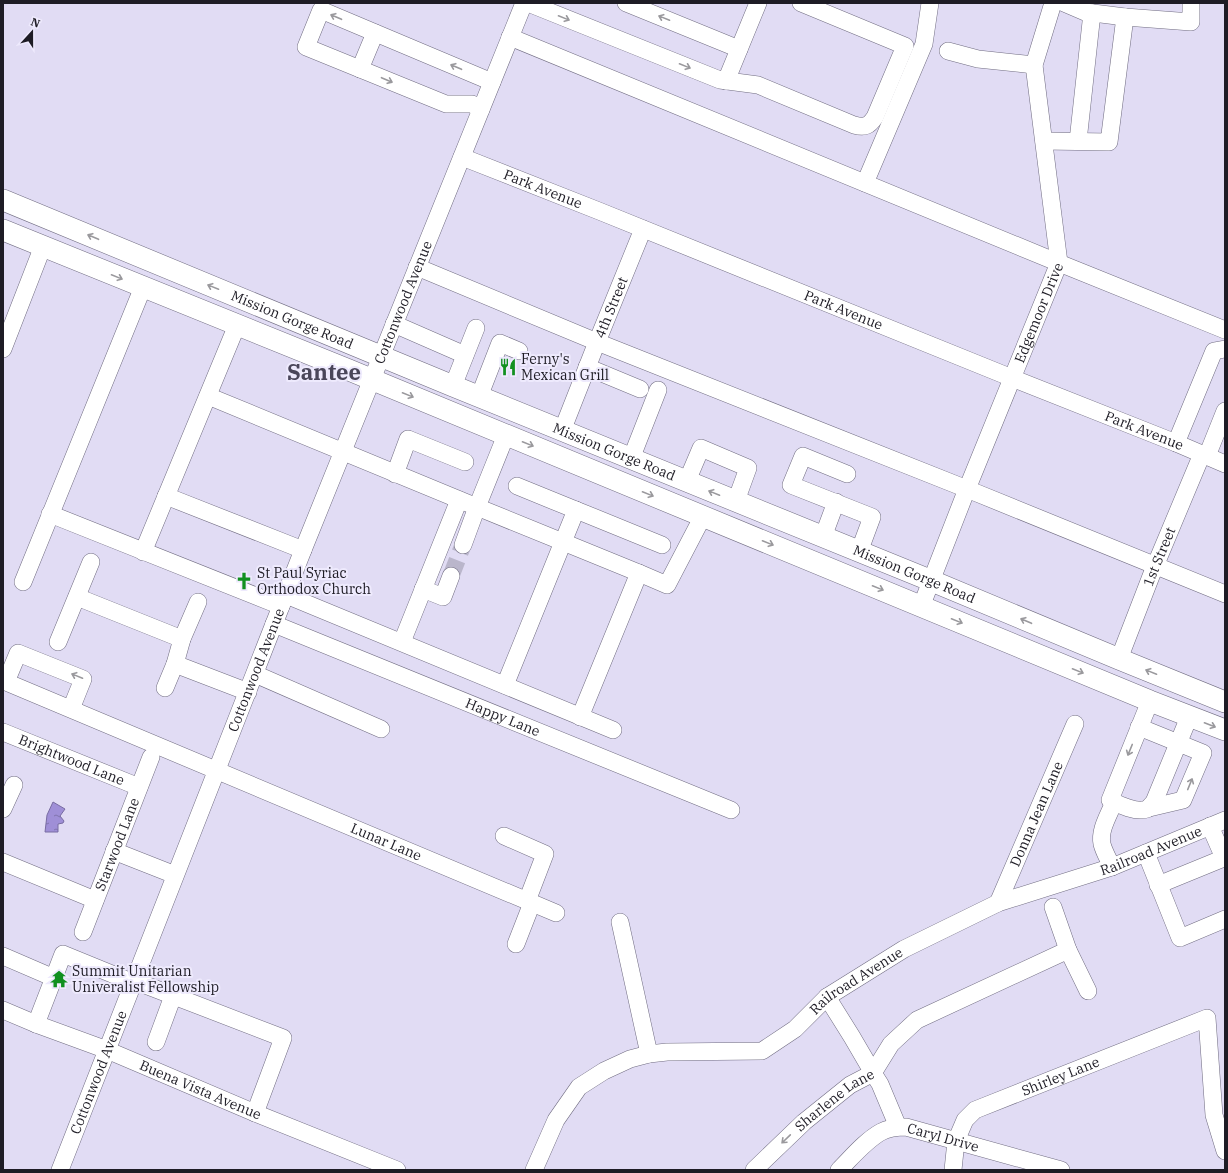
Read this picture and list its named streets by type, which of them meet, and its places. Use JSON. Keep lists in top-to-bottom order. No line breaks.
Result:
{"streets":{"main road":["Mission Gorge Road"],"street":["Park Avenue","Cottonwood Avenue","4th Street","Edgemoor Drive","1st Street","Happy Lane","Brightwood Lane","Donna Jean Lane","Lunar Lane","Starwood Lane","Railroad Avenue","Shirley Lane","Buena Vista Avenue","Sharlene Lane","Caryl Drive"]},"crossings":[["Park Avenue","Cottonwood Avenue"],["Park Avenue","4th Street"],["Park Avenue","Edgemoor Drive"],["Park Avenue","1st Street"],["Cottonwood Avenue","Mission Gorge Road"],["Cottonwood Avenue","Happy Lane"],["Cottonwood Avenue","Lunar Lane"],["Cottonwood Avenue","Buena Vista Avenue"],["4th Street","Mission Gorge Road"],["Edgemoor Drive","Mission Gorge Road"],["Mission Gorge Road","1st Street"],["Brightwood Lane","Starwood Lane"],["Donna Jean Lane","Railroad Avenue"],["Shirley Lane","Caryl Drive"],["Sharlene Lane","Caryl Drive"]],"one_way":["Sharlene Lane"],"districts":["Santee"],"places":{"restaurant":["Ferny's Mexican Grill"],"church":["St Paul Syriac Orthodox Church"],"temple":["Summit Unitarian Univeralist Fellowship"]},"north":"top"}
